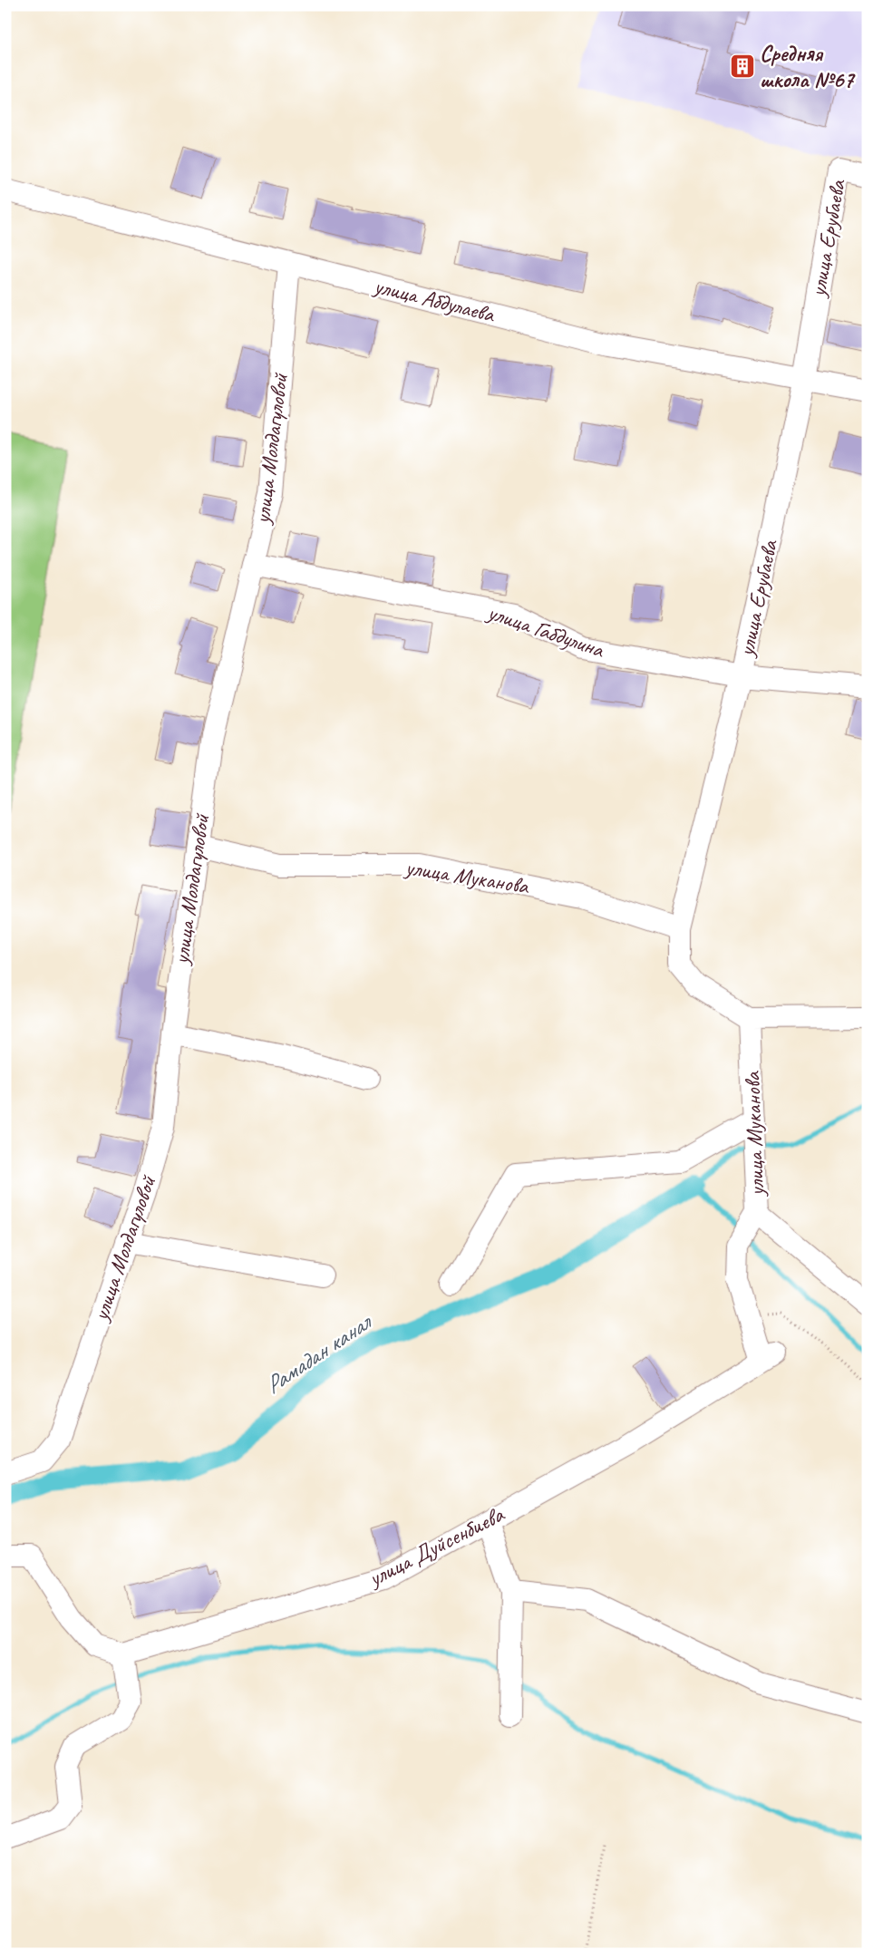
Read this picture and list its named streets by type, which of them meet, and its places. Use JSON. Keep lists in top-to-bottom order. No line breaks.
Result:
{"streets":{"street":["улица Ерубаева","улица Абдулаева","улица Молдагуловой","улица Габдулина","улица Муканова","улица Дуйсенбиева"]},"crossings":[["улица Ерубаева","улица Абдулаева"],["улица Ерубаева","улица Габдулина"],["улица Ерубаева","улица Муканова"],["улица Абдулаева","улица Молдагуловой"],["улица Молдагуловой","улица Габдулина"],["улица Молдагуловой","улица Муканова"],["улица Муканова","улица Дуйсенбиева"]],"water":["Рамадан канал"],"places":{"building":["Средняя школа №67"]}}
